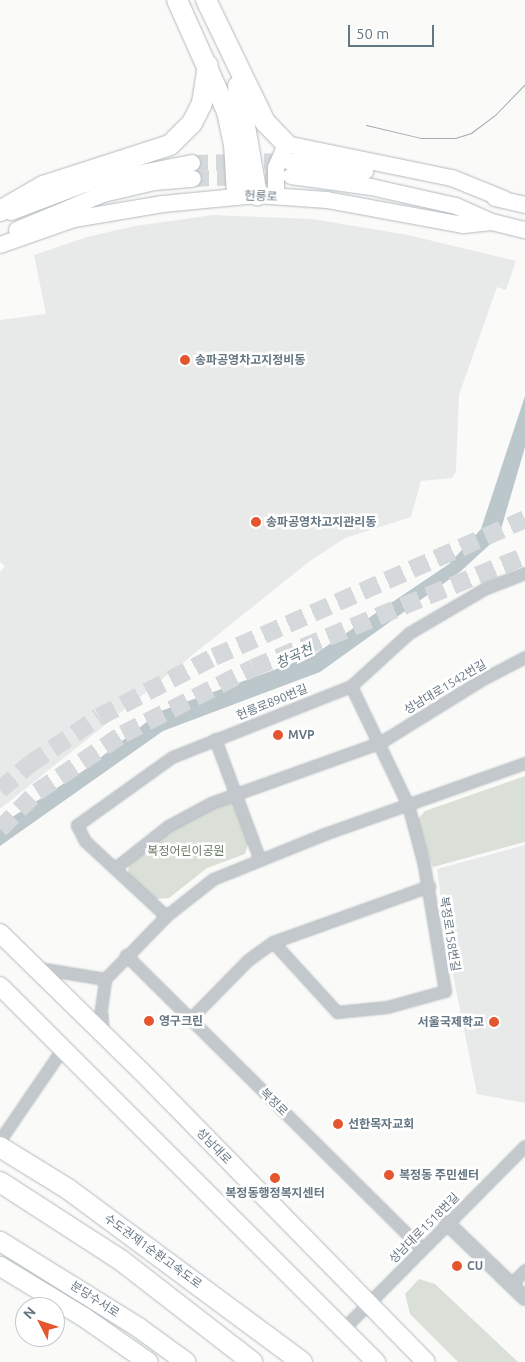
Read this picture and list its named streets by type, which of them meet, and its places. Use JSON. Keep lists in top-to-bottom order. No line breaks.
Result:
{"streets":{"highway":["수도권제1순환고속도로","분당수서로"],"main road":["헌릉로","성남대로"],"street":["성남대로1542번길","헌릉로890번길","복정로158번길","복정로","성남대로1518번길"]},"crossings":[["복정로158번길","복정로"],["복정로","성남대로1518번길"],["성남대로","성남대로1518번길"]],"water":["창곡천"],"parks":["복정어린이공원"],"places":["송파공영차고지정비동","송파공영차고지관리동","MVP","영구크린","서울국제학교","선한목자교회","복정동 주민센터","복정동행정복지센터","CU"],"scale_bar":"50 m","north":"top left"}
